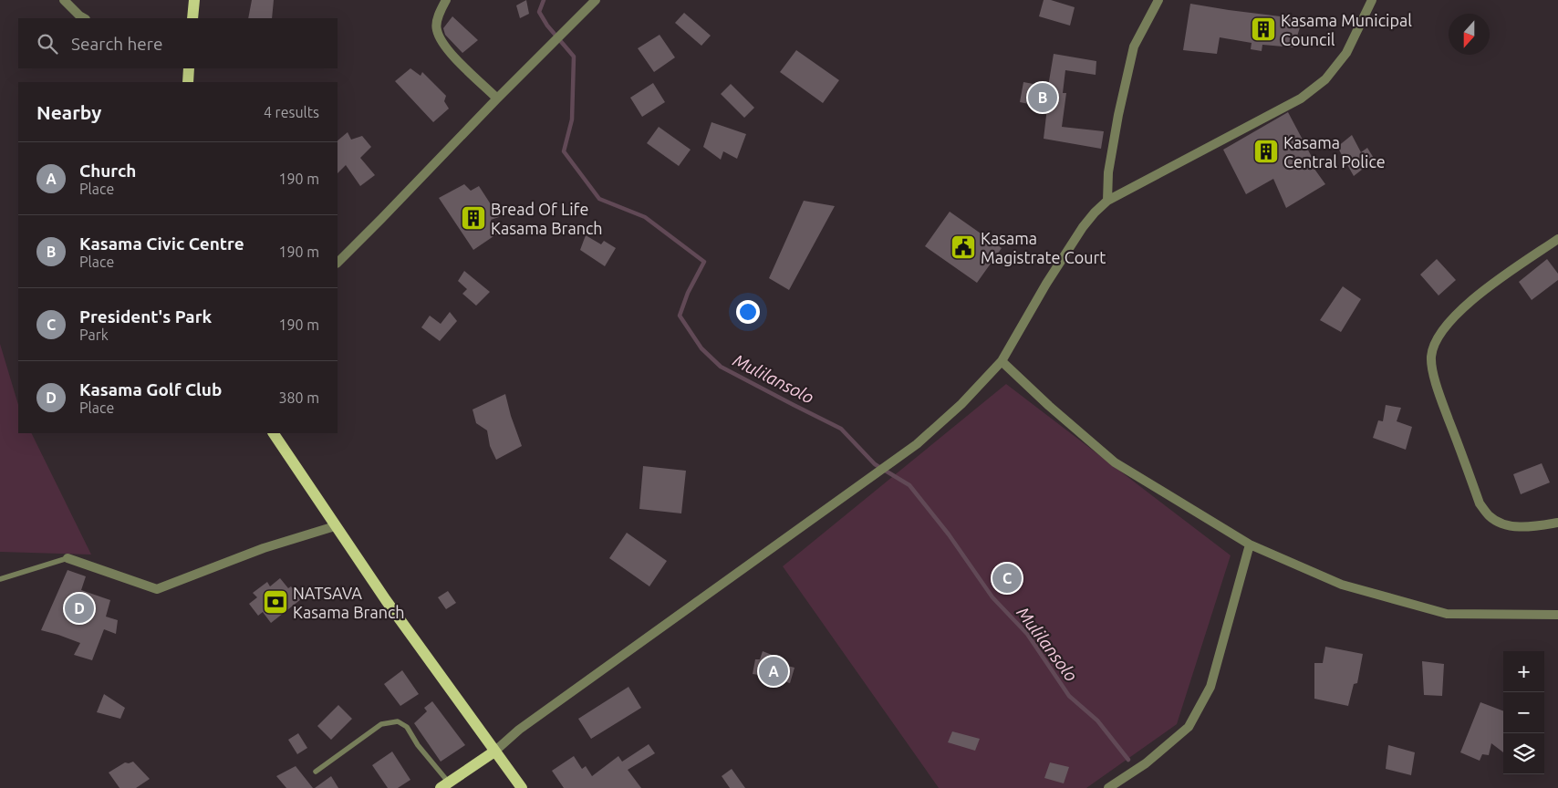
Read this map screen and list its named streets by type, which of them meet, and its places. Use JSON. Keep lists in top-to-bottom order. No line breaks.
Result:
{"water":["Mulilansolo"],"places":{"building":["Kasama Municipal Council","Kasama Central Police","Bread Of Life Kasama Branch"],"public building":["Kasama Magistrate Court"],"bank":["NATSAVA Kasama Branch"]},"north":"bottom","page":{"search":"Search here","pins":["B","C","D","A"],"heading":["Nearby","4 results"],"list":[{"mark":"A","name":"Church","note":"Place","value":"190 m"},{"mark":"B","name":"Kasama Civic Centre","note":"Place","value":"190 m"},{"mark":"C","name":"President's Park","note":"Park","value":"190 m"},{"mark":"D","name":"Kasama Golf Club","note":"Place","value":"380 m"}],"map_buttons":["+","−"]}}
